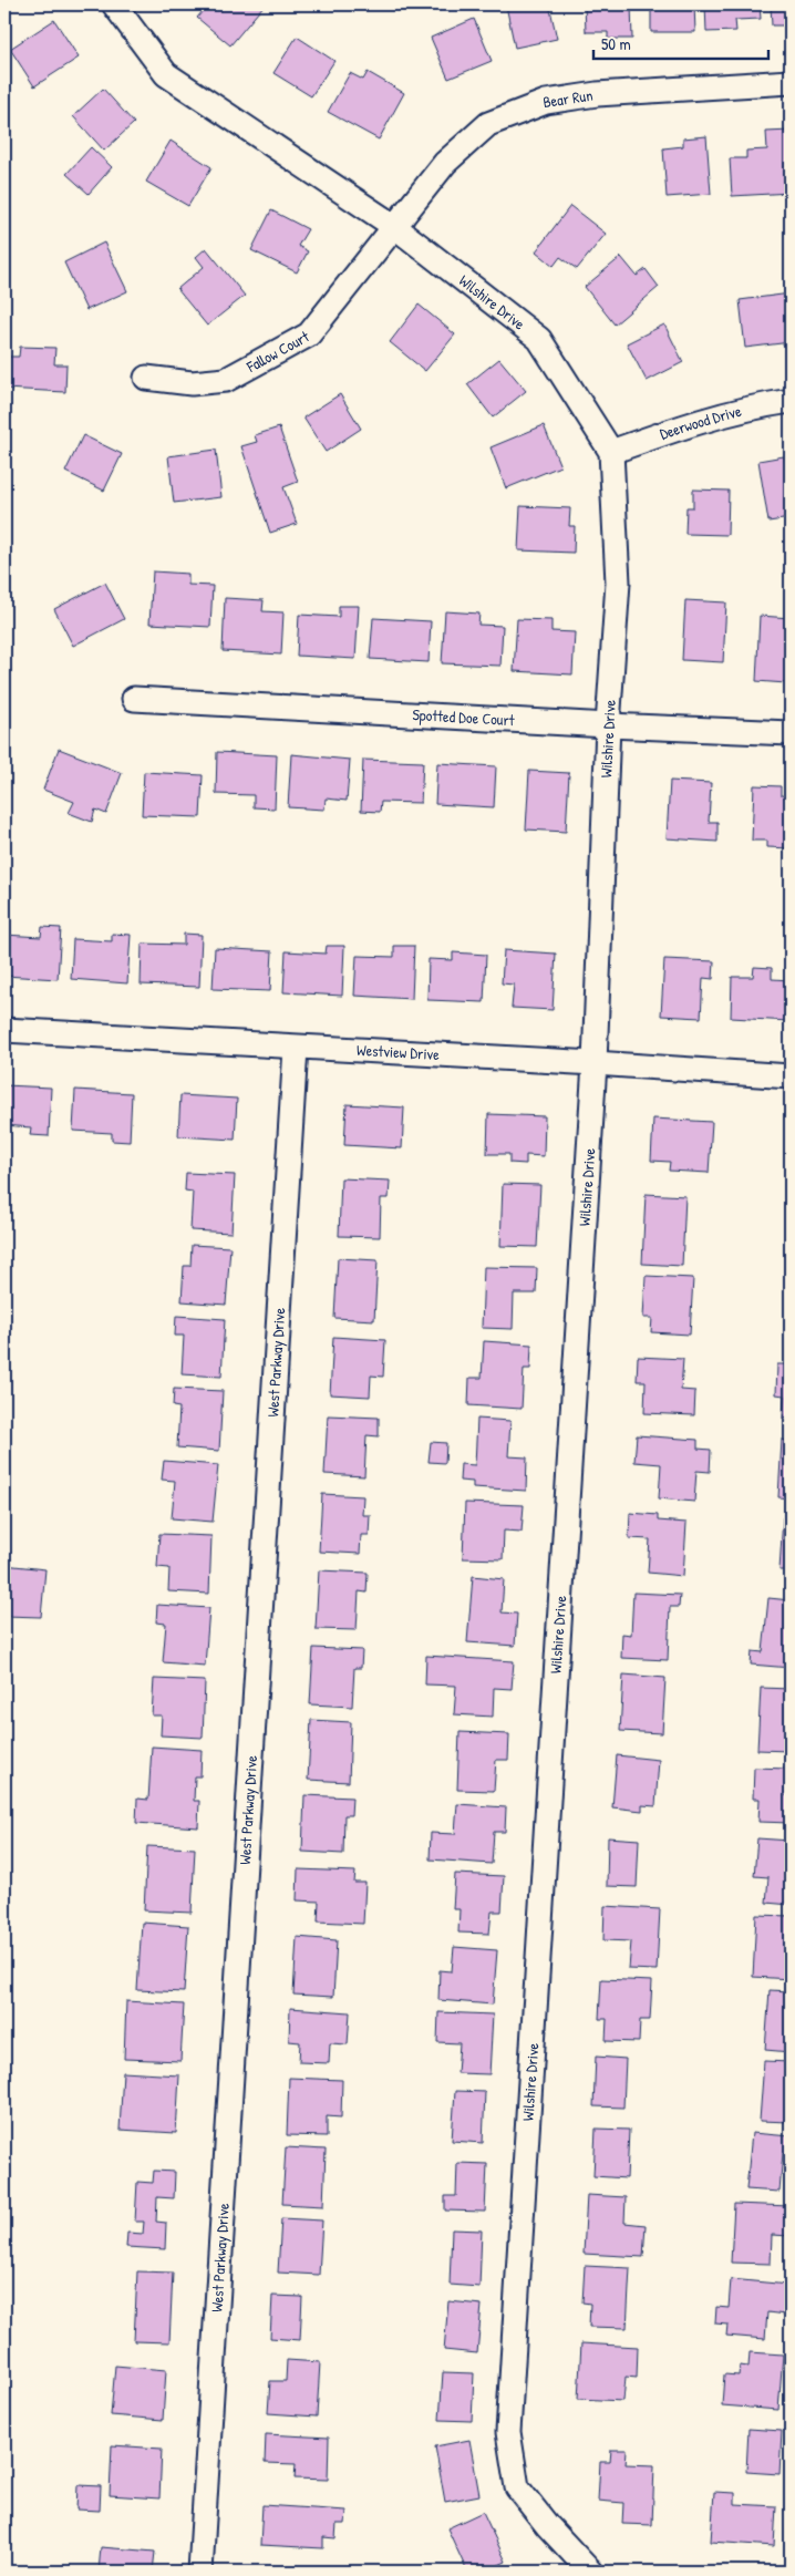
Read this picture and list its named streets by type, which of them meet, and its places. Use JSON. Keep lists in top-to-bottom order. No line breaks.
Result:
{"streets":{"street":["Bear Run","Wilshire Drive","Fallow Court","Deerwood Drive","Spotted Doe Court","Westview Drive","West Parkway Drive"]},"crossings":[["Bear Run","Wilshire Drive"],["Bear Run","Fallow Court"],["Wilshire Drive","Fallow Court"],["Wilshire Drive","Deerwood Drive"],["Wilshire Drive","Spotted Doe Court"],["Wilshire Drive","Westview Drive"],["Westview Drive","West Parkway Drive"]],"scale_bar":"50 m"}
